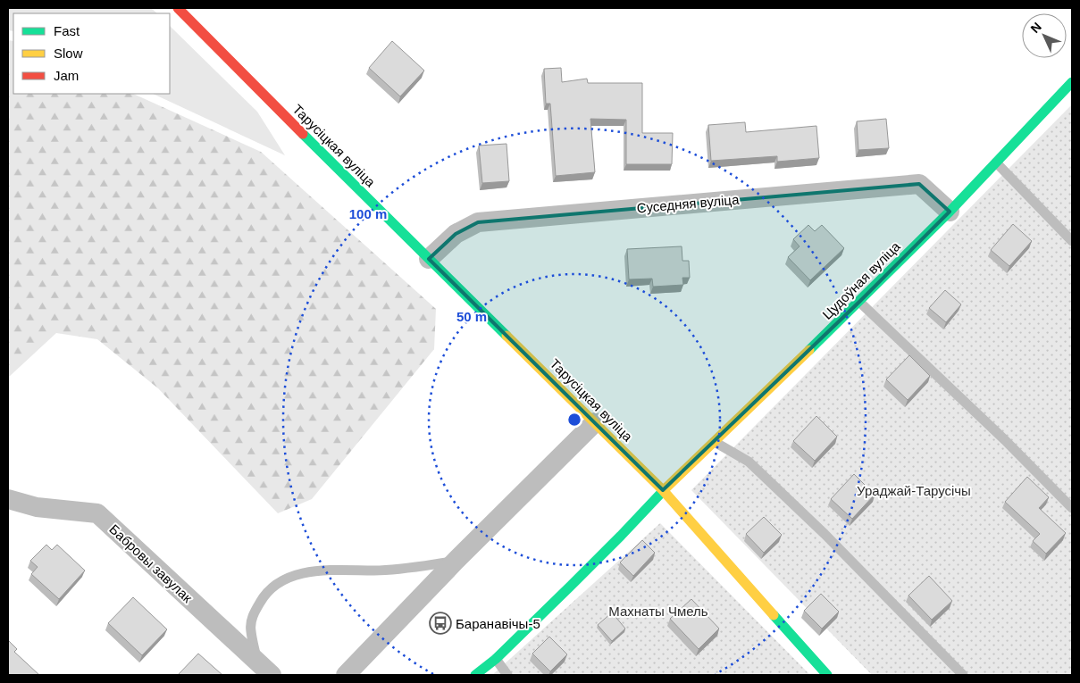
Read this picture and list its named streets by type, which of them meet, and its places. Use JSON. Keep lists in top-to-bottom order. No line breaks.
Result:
{"streets":{"street":["Тарусіцкая вуліца","Суседняя вуліца","Цудоўная вуліца","Бабровы завулак"]},"crossings":[["Тарусіцкая вуліца","Суседняя вуліца"],["Тарусіцкая вуліца","Цудоўная вуліца"],["Суседняя вуліца","Цудоўная вуліца"]],"parks":["Ураджай-Тарусічы","Махнаты Чмель"],"places":{"bus stop":["Баранавічы-5"]},"legend":["Fast","Slow","Jam"],"north":"top left","rings":["100 m","50 m"]}
